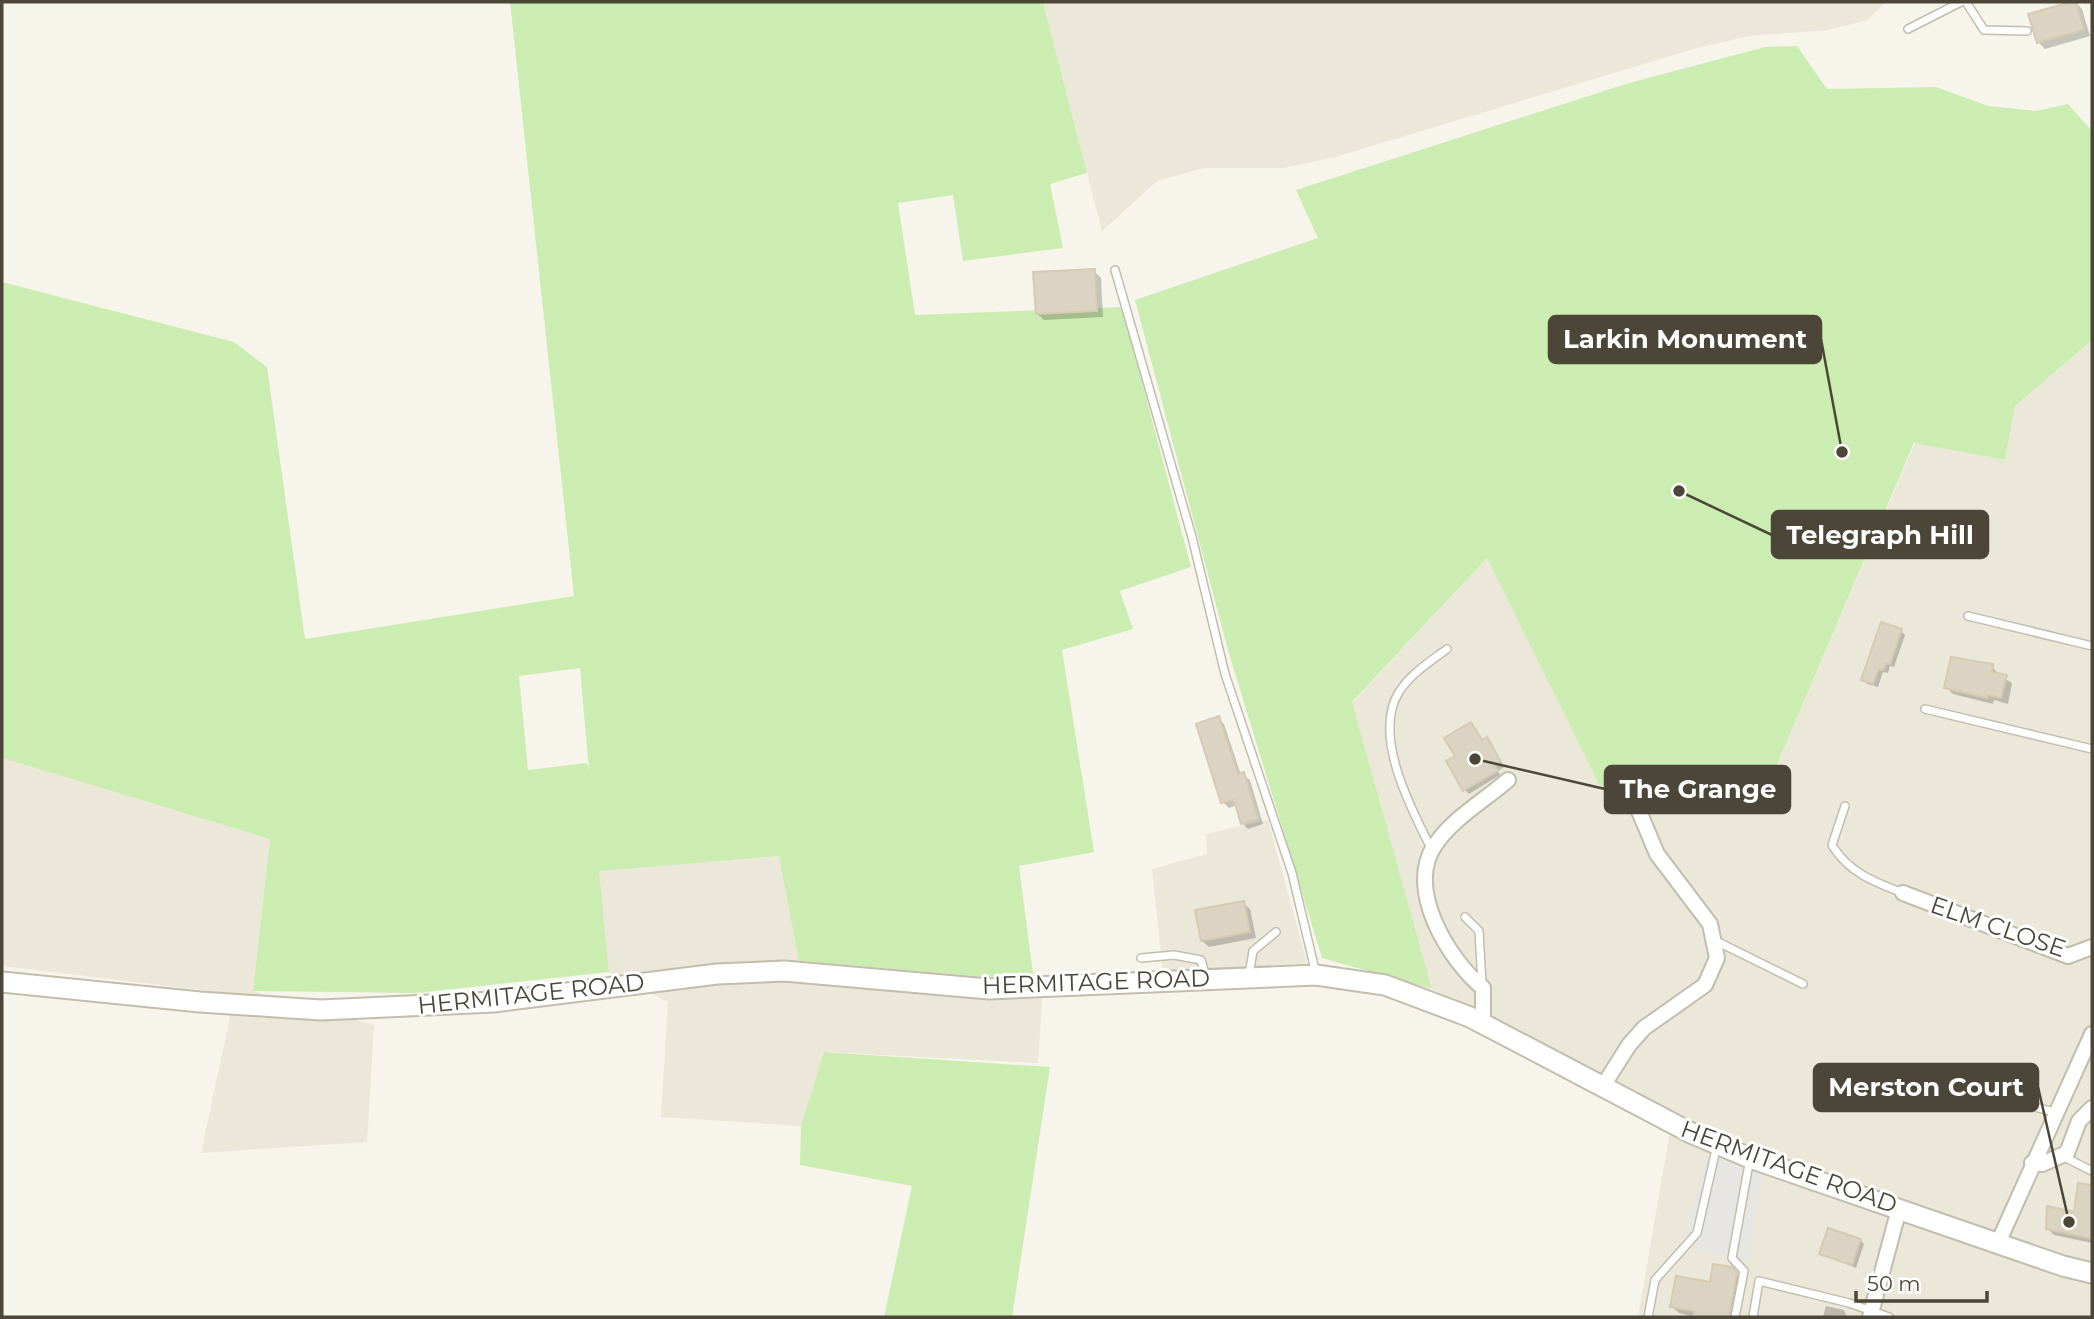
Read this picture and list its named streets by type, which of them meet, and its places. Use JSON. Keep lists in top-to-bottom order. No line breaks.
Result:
{"streets":{"street":["ELM CLOSE","HERMITAGE ROAD"]},"places":["Larkin Monument","Telegraph Hill","The Grange","Merston Court"],"scale_bar":"50 m"}
